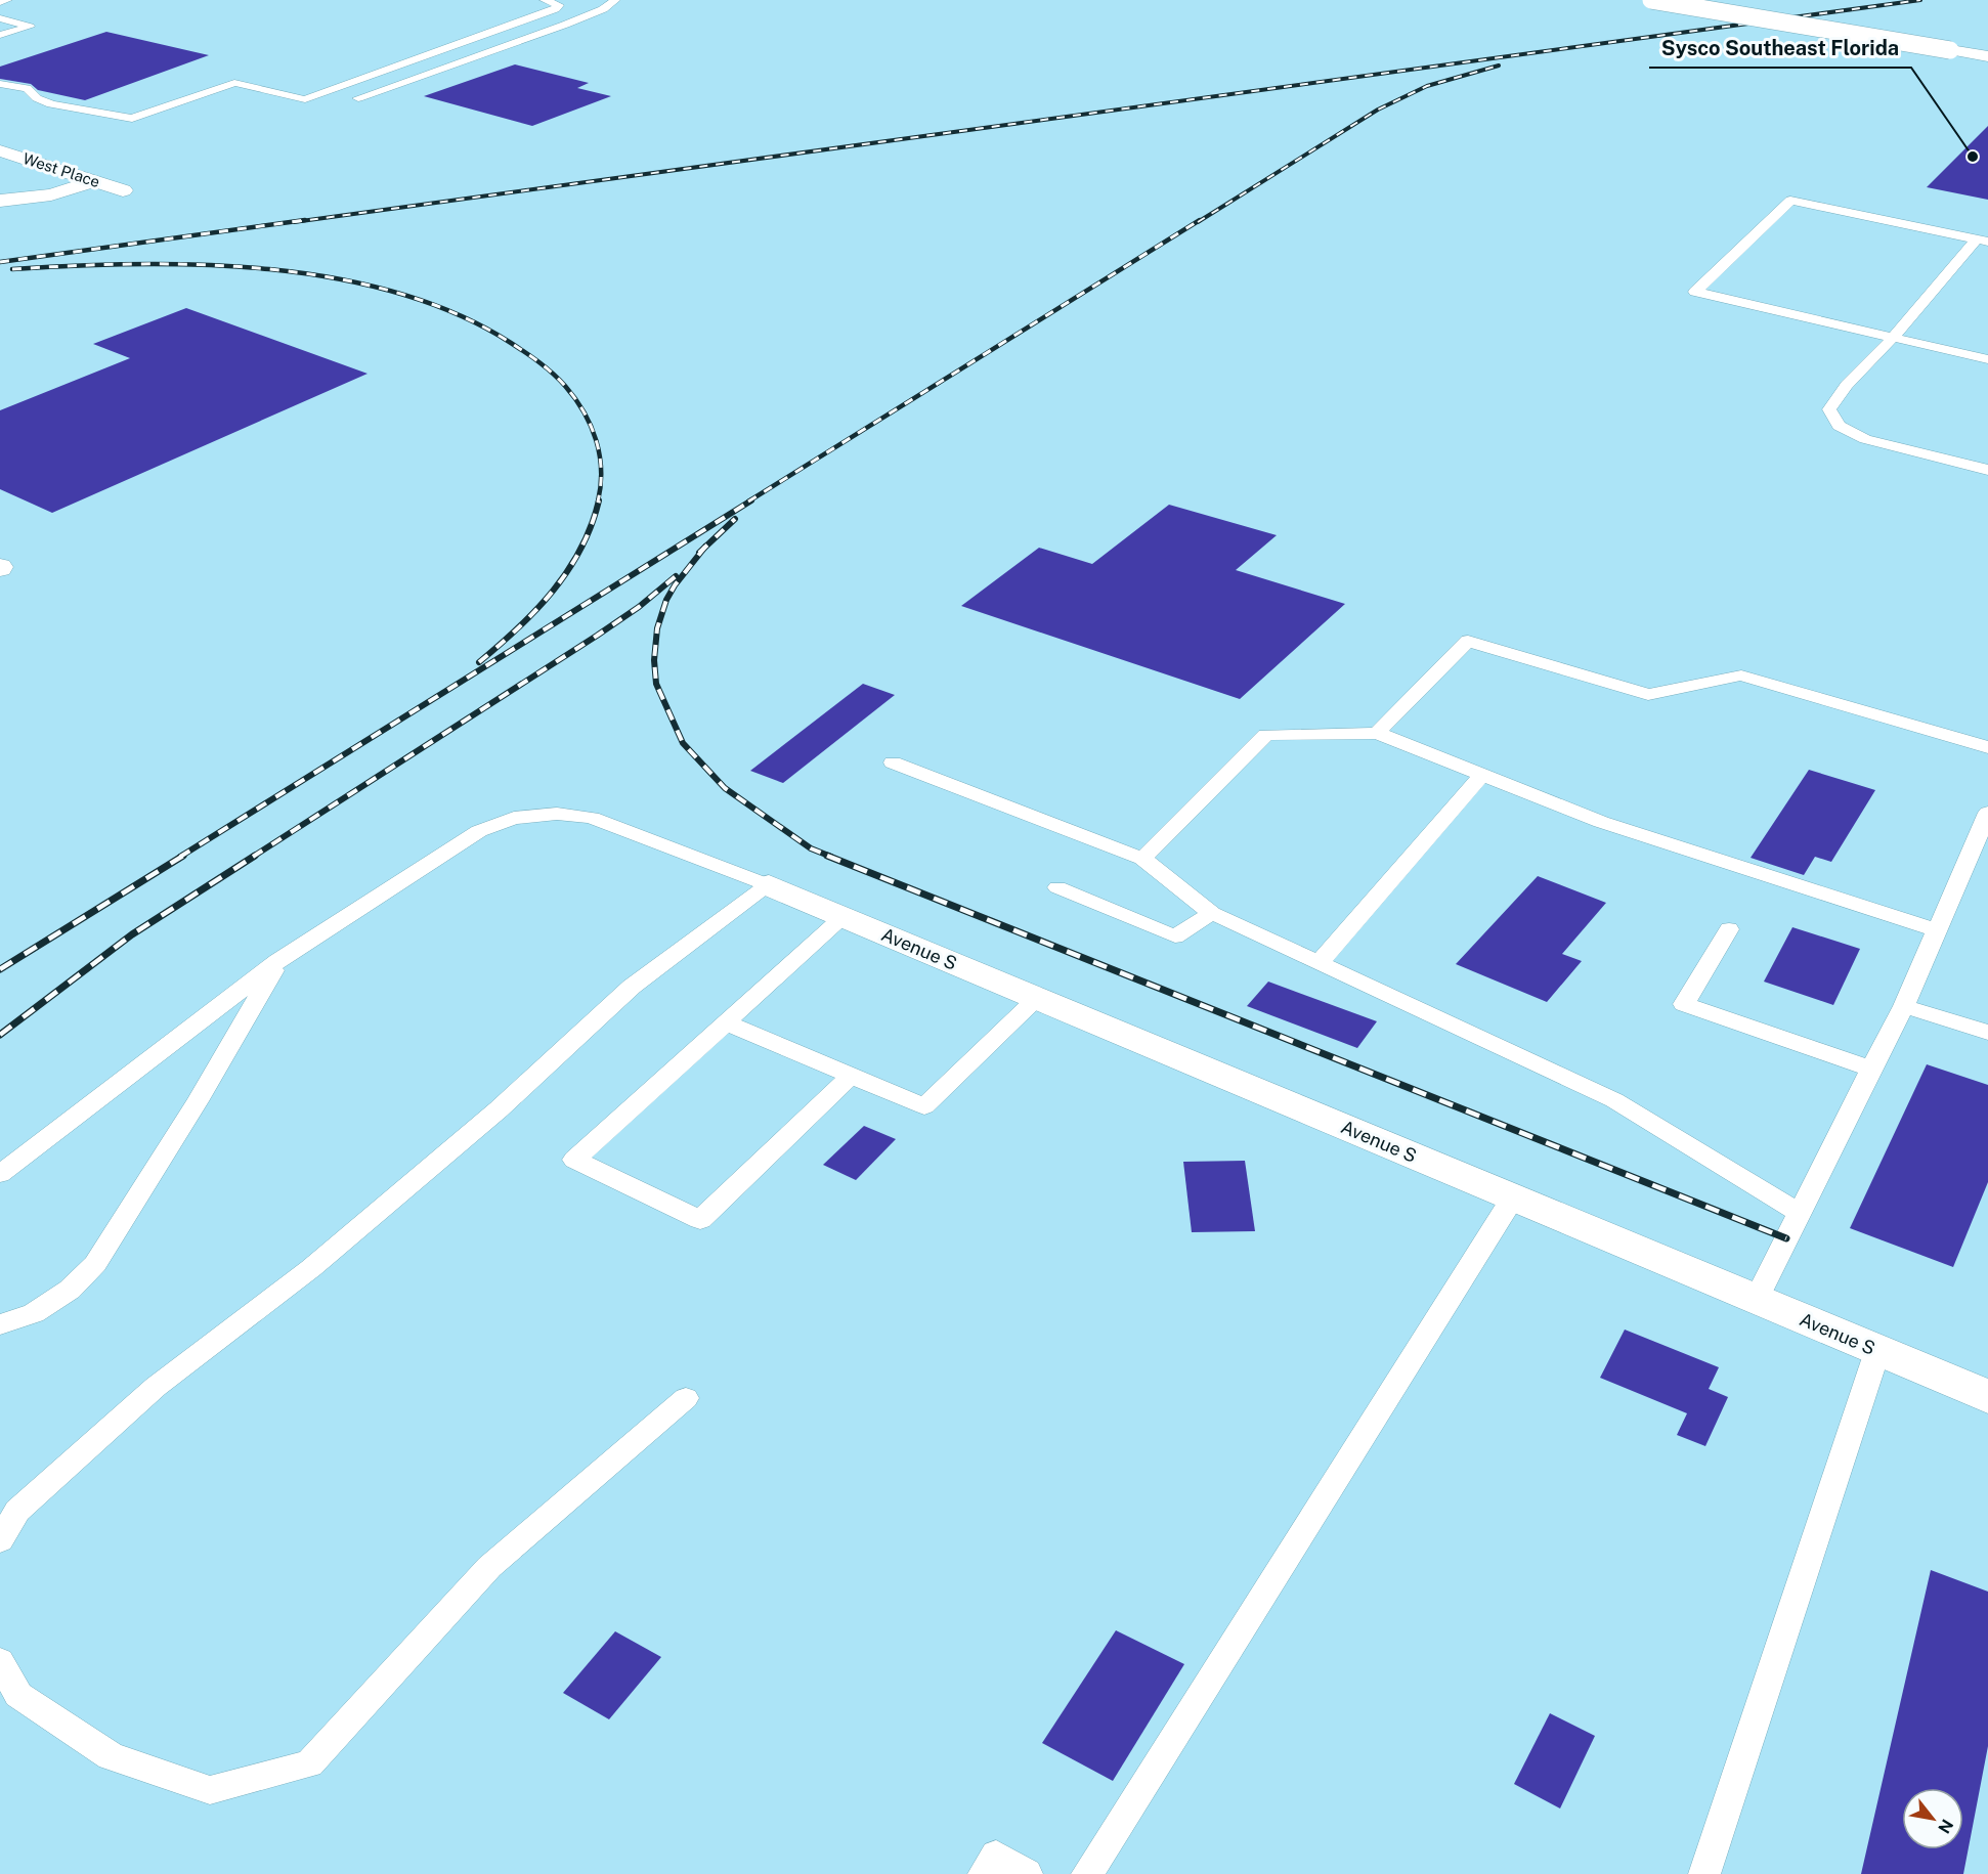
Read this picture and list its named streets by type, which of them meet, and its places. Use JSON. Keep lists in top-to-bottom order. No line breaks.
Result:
{"streets":{"street":["West Place","Avenue S"]},"places":["Sysco Southeast Florida"],"north":"bottom right"}
